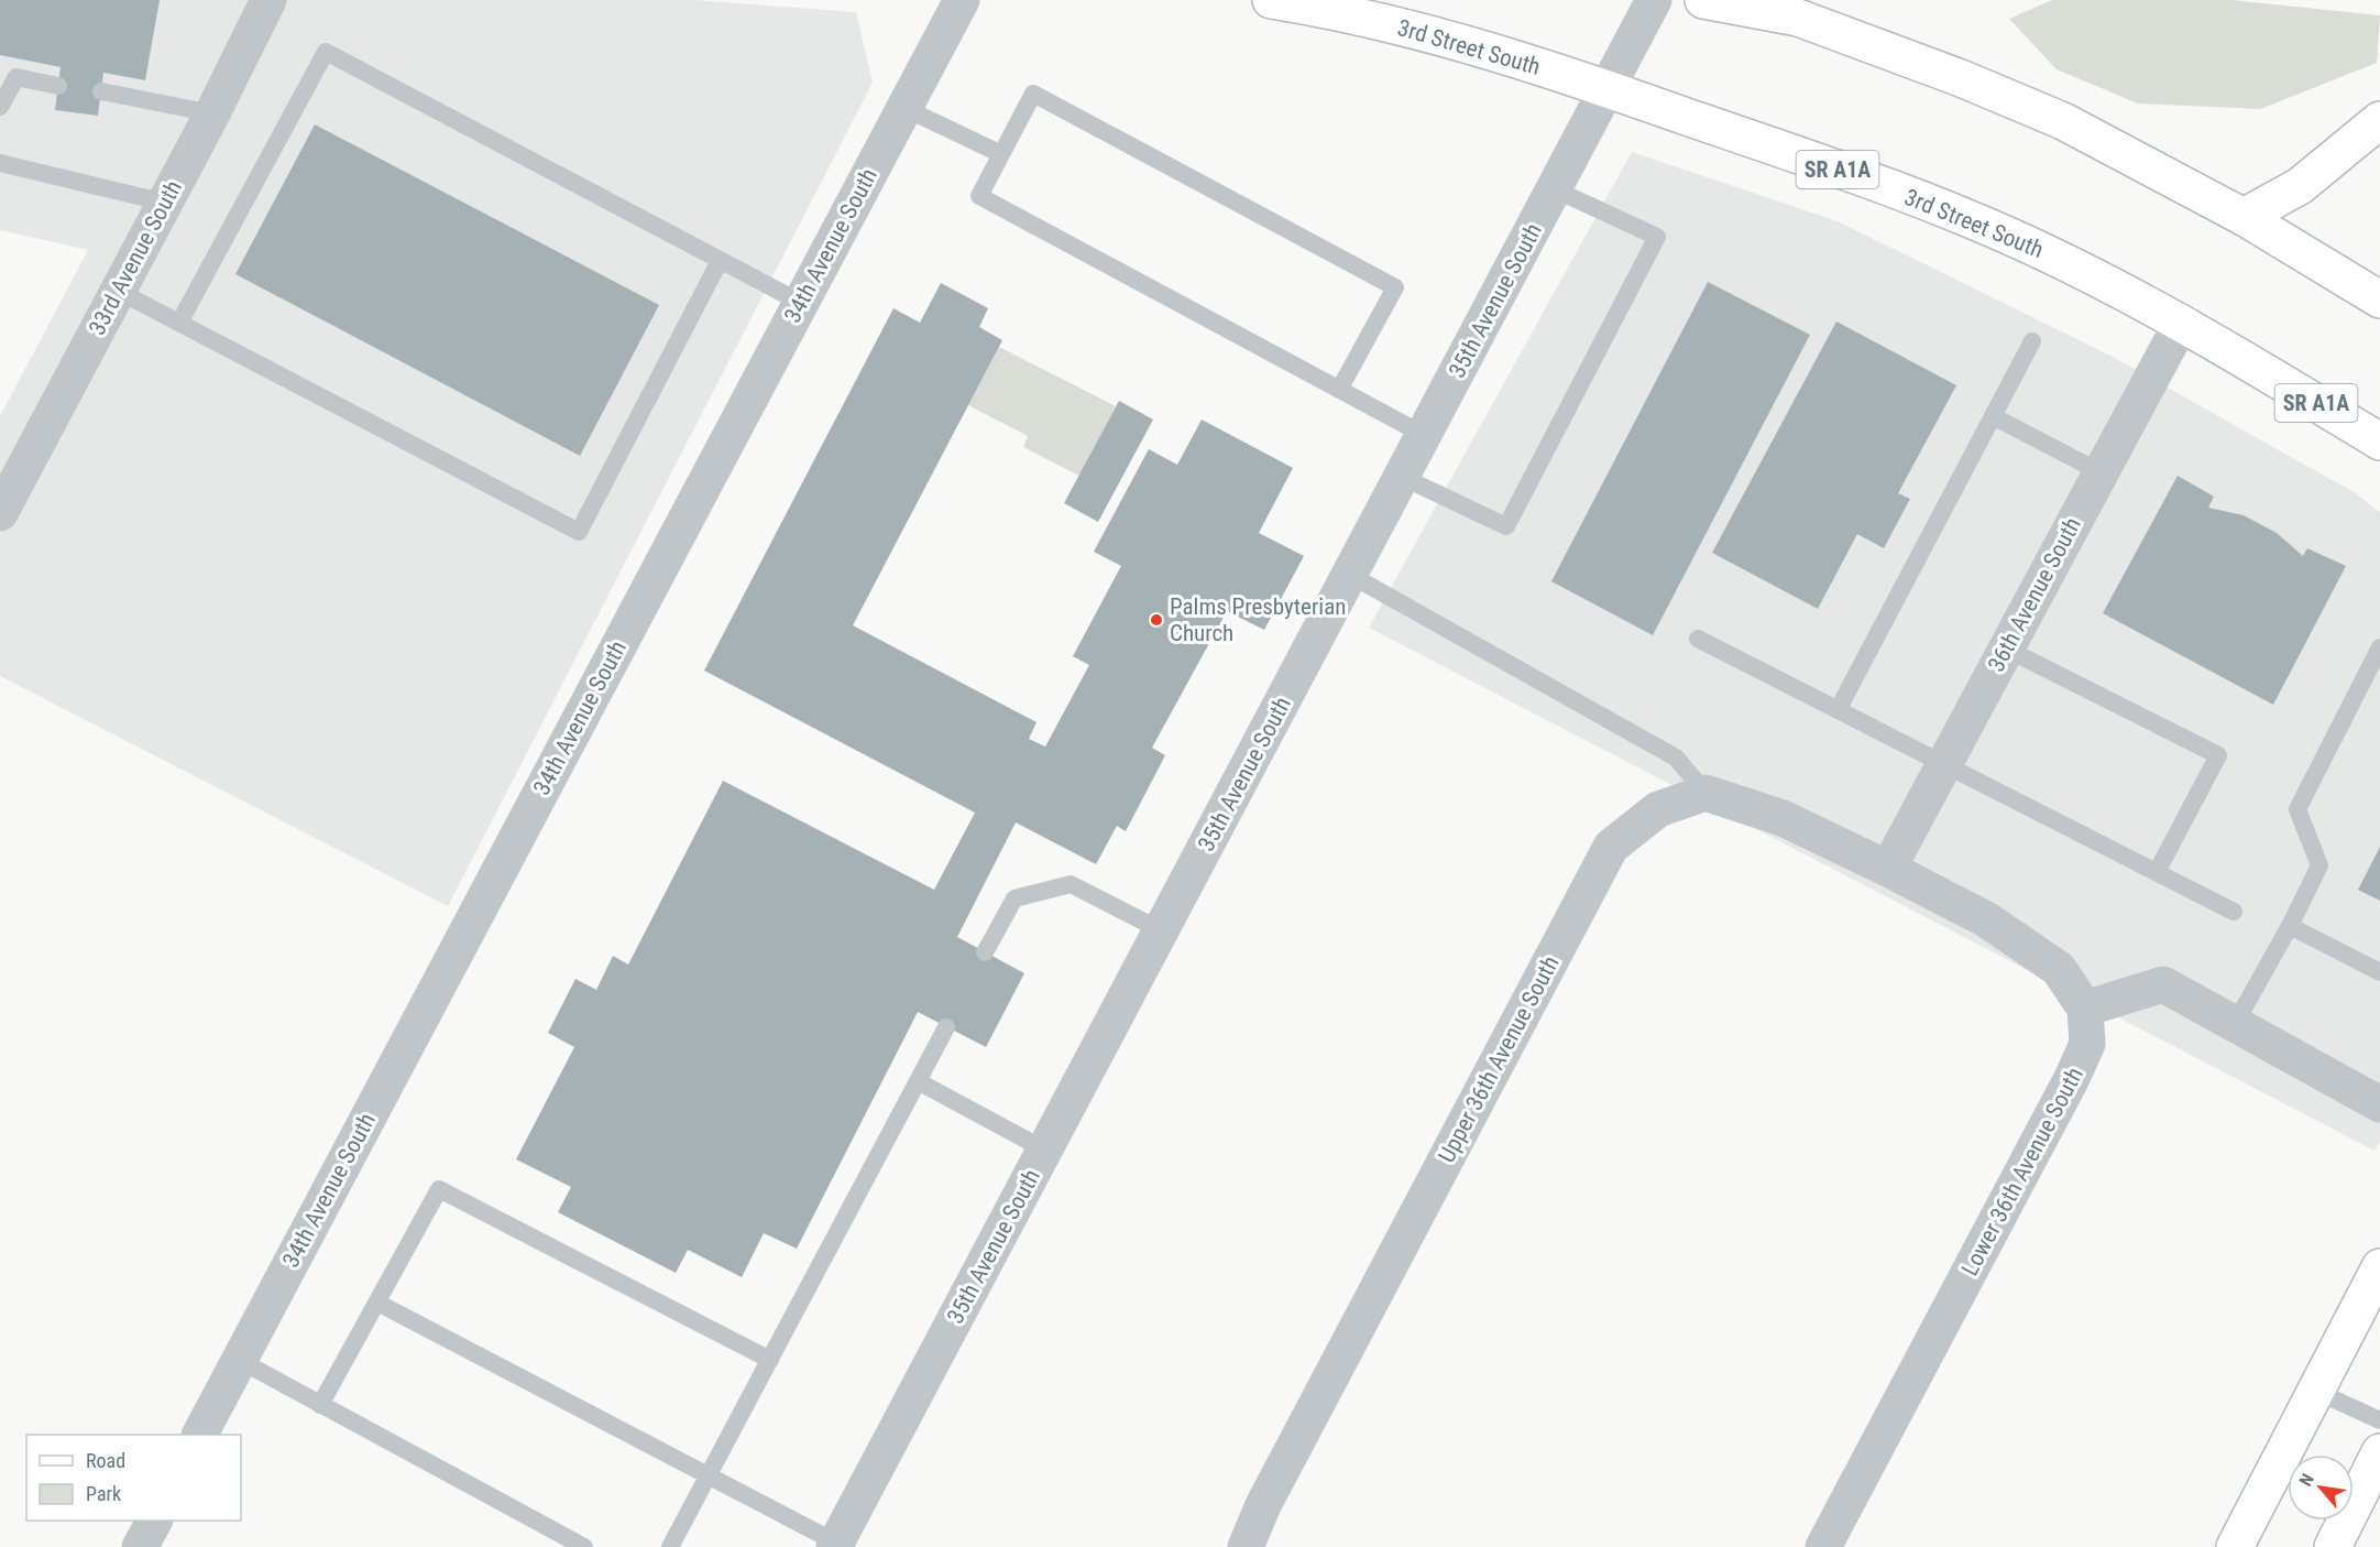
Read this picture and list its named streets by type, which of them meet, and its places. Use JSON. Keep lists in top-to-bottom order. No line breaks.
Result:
{"streets":{"main road":["3rd Street South","SR A1A"],"street":["34th Avenue South","33rd Avenue South","35th Avenue South","36th Avenue South","Upper 36th Avenue South","Lower 36th Avenue South"]},"crossings":[["3rd Street South","35th Avenue South"],["3rd Street South","36th Avenue South"]],"places":["Palms Presbyterian Church"],"legend":["Road","Park"],"north":"top left"}
